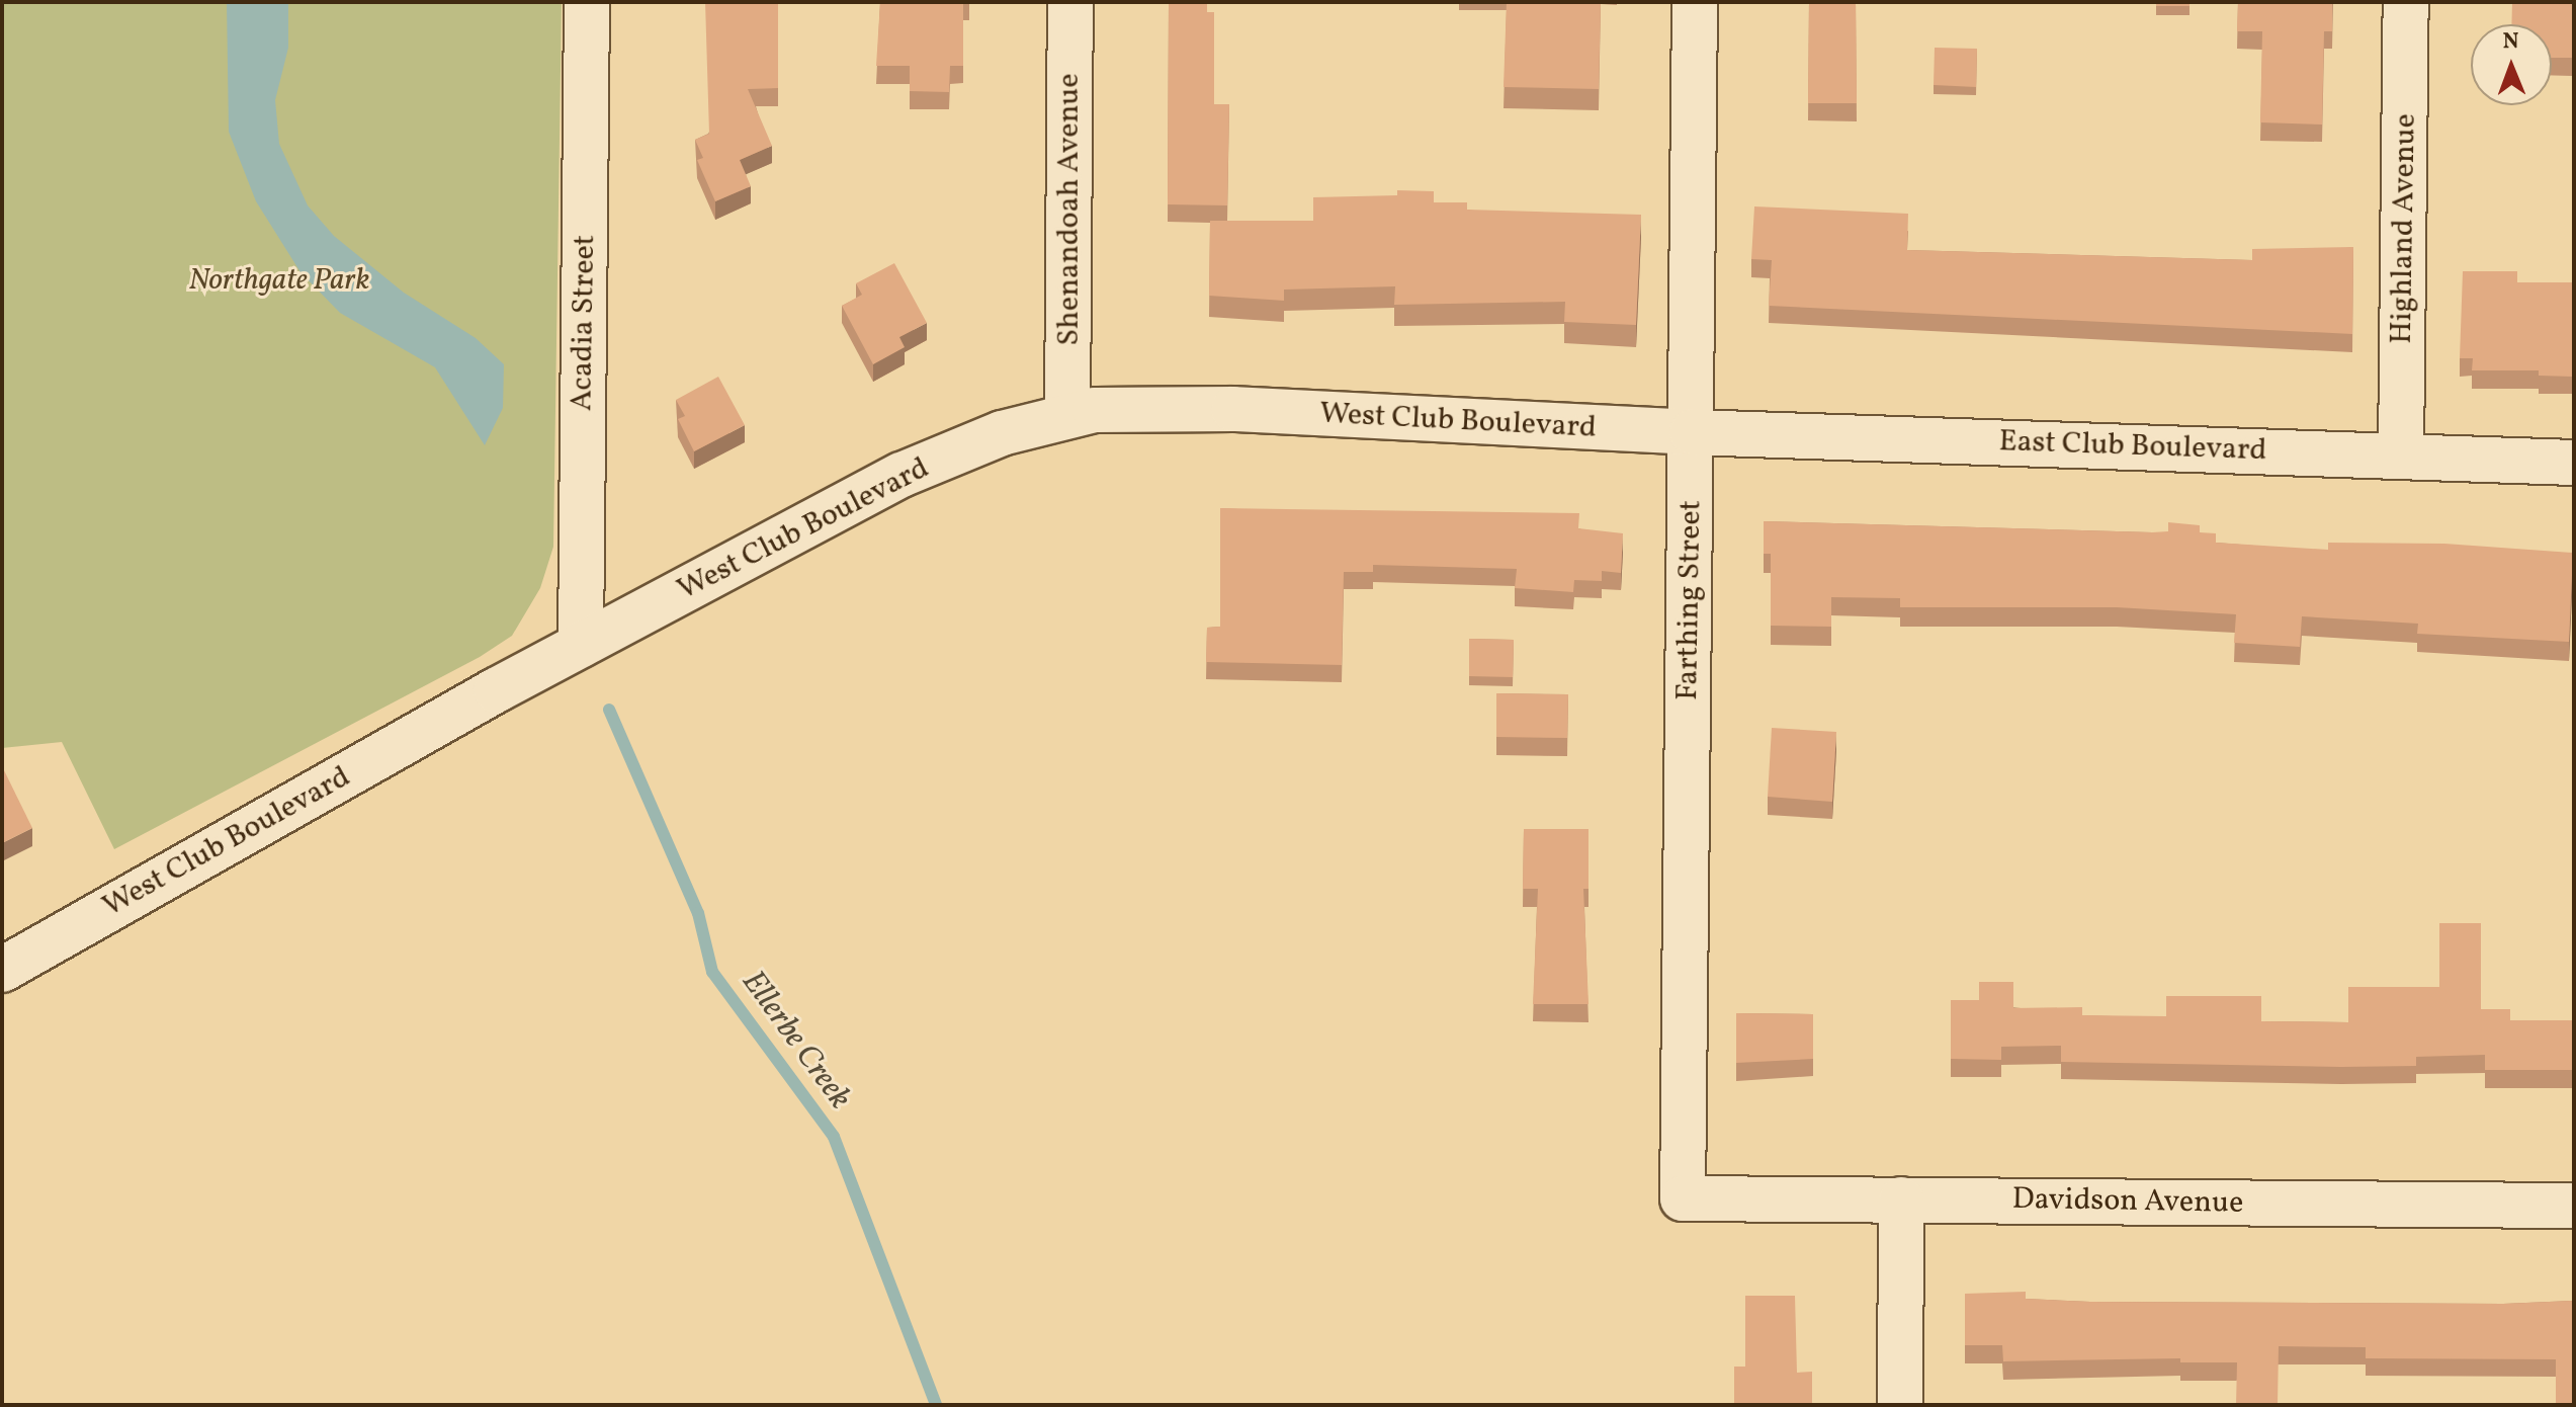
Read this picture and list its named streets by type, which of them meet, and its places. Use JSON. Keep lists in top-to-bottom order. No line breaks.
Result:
{"streets":{"street":["Shenandoah Avenue","Highland Avenue","Acadia Street","West Club Boulevard","East Club Boulevard","Farthing Street","Davidson Avenue"]},"crossings":[["Shenandoah Avenue","West Club Boulevard"],["Highland Avenue","East Club Boulevard"],["Acadia Street","West Club Boulevard"],["West Club Boulevard","East Club Boulevard"],["West Club Boulevard","Farthing Street"],["East Club Boulevard","Farthing Street"],["Farthing Street","Davidson Avenue"]],"water":["Ellerbe Creek"],"parks":["Northgate Park"],"north":"top"}
